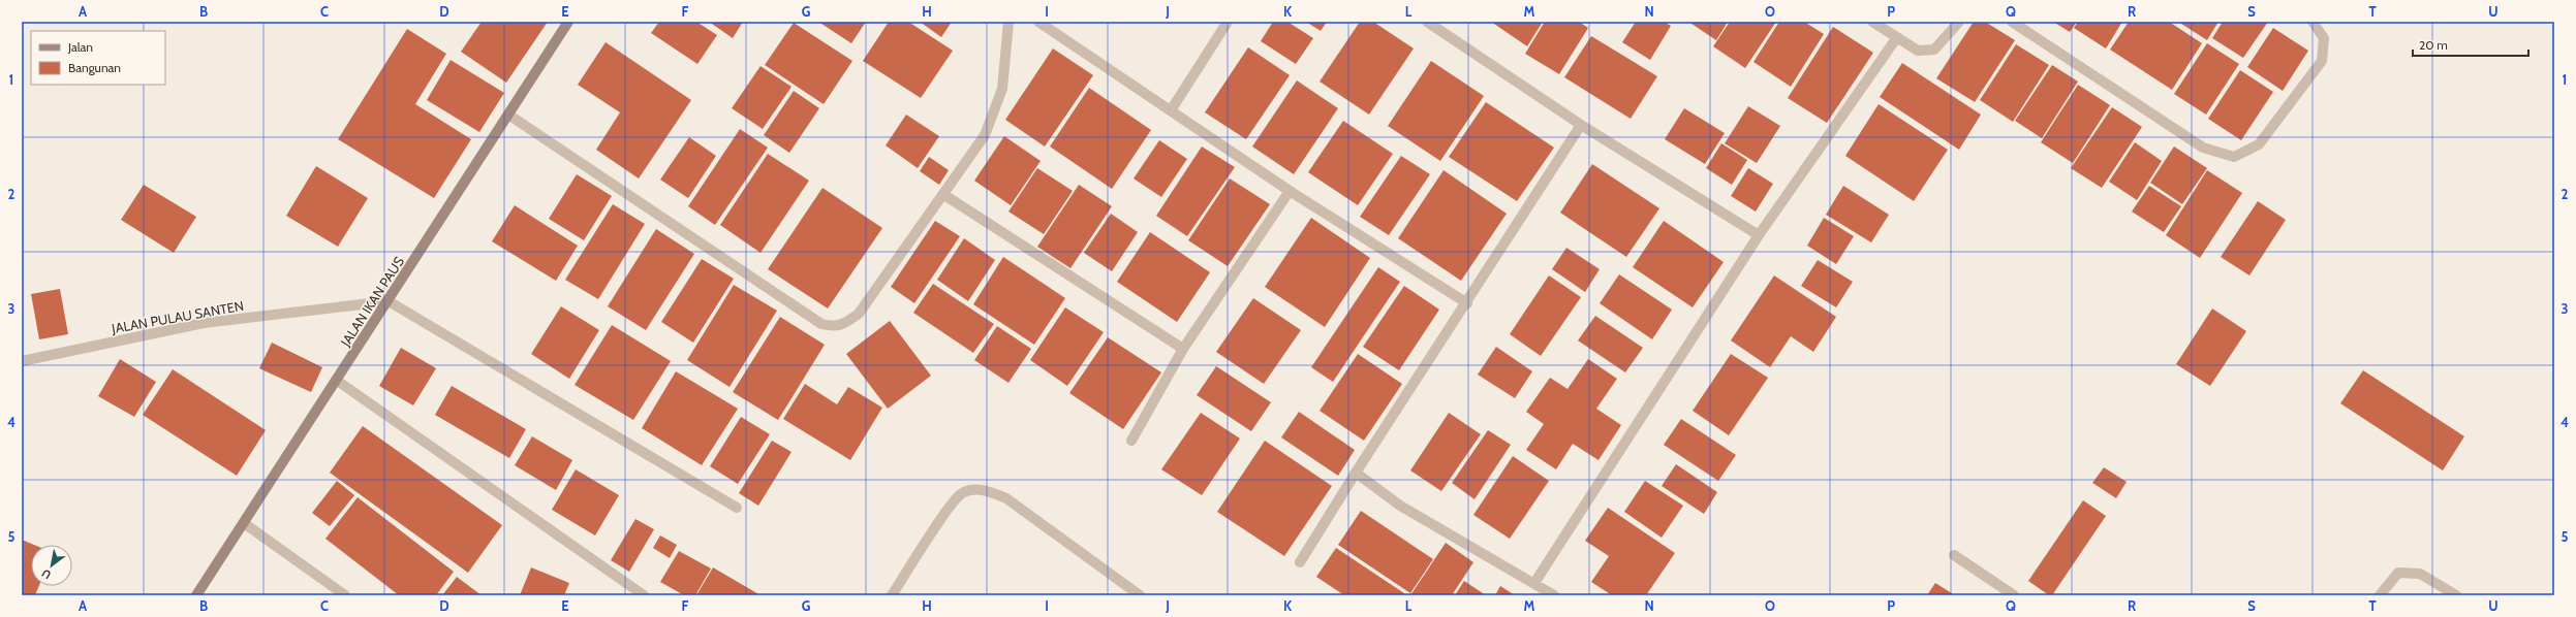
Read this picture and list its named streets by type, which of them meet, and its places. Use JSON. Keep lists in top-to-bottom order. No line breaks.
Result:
{"streets":{"main road":["JALAN IKAN PAUS"],"street":["JALAN PULAU SANTEN"]},"crossings":[["JALAN IKAN PAUS","JALAN PULAU SANTEN"]],"legend":["Jalan","Bangunan"],"scale_bar":"20 m","north":"bottom left","grid":{"columns":["A","B","C","D","E","F","G","H","I","J","K","L","M","N","O","P","Q","R","S","T","U"],"rows":["1","2","3","4","5"]}}
